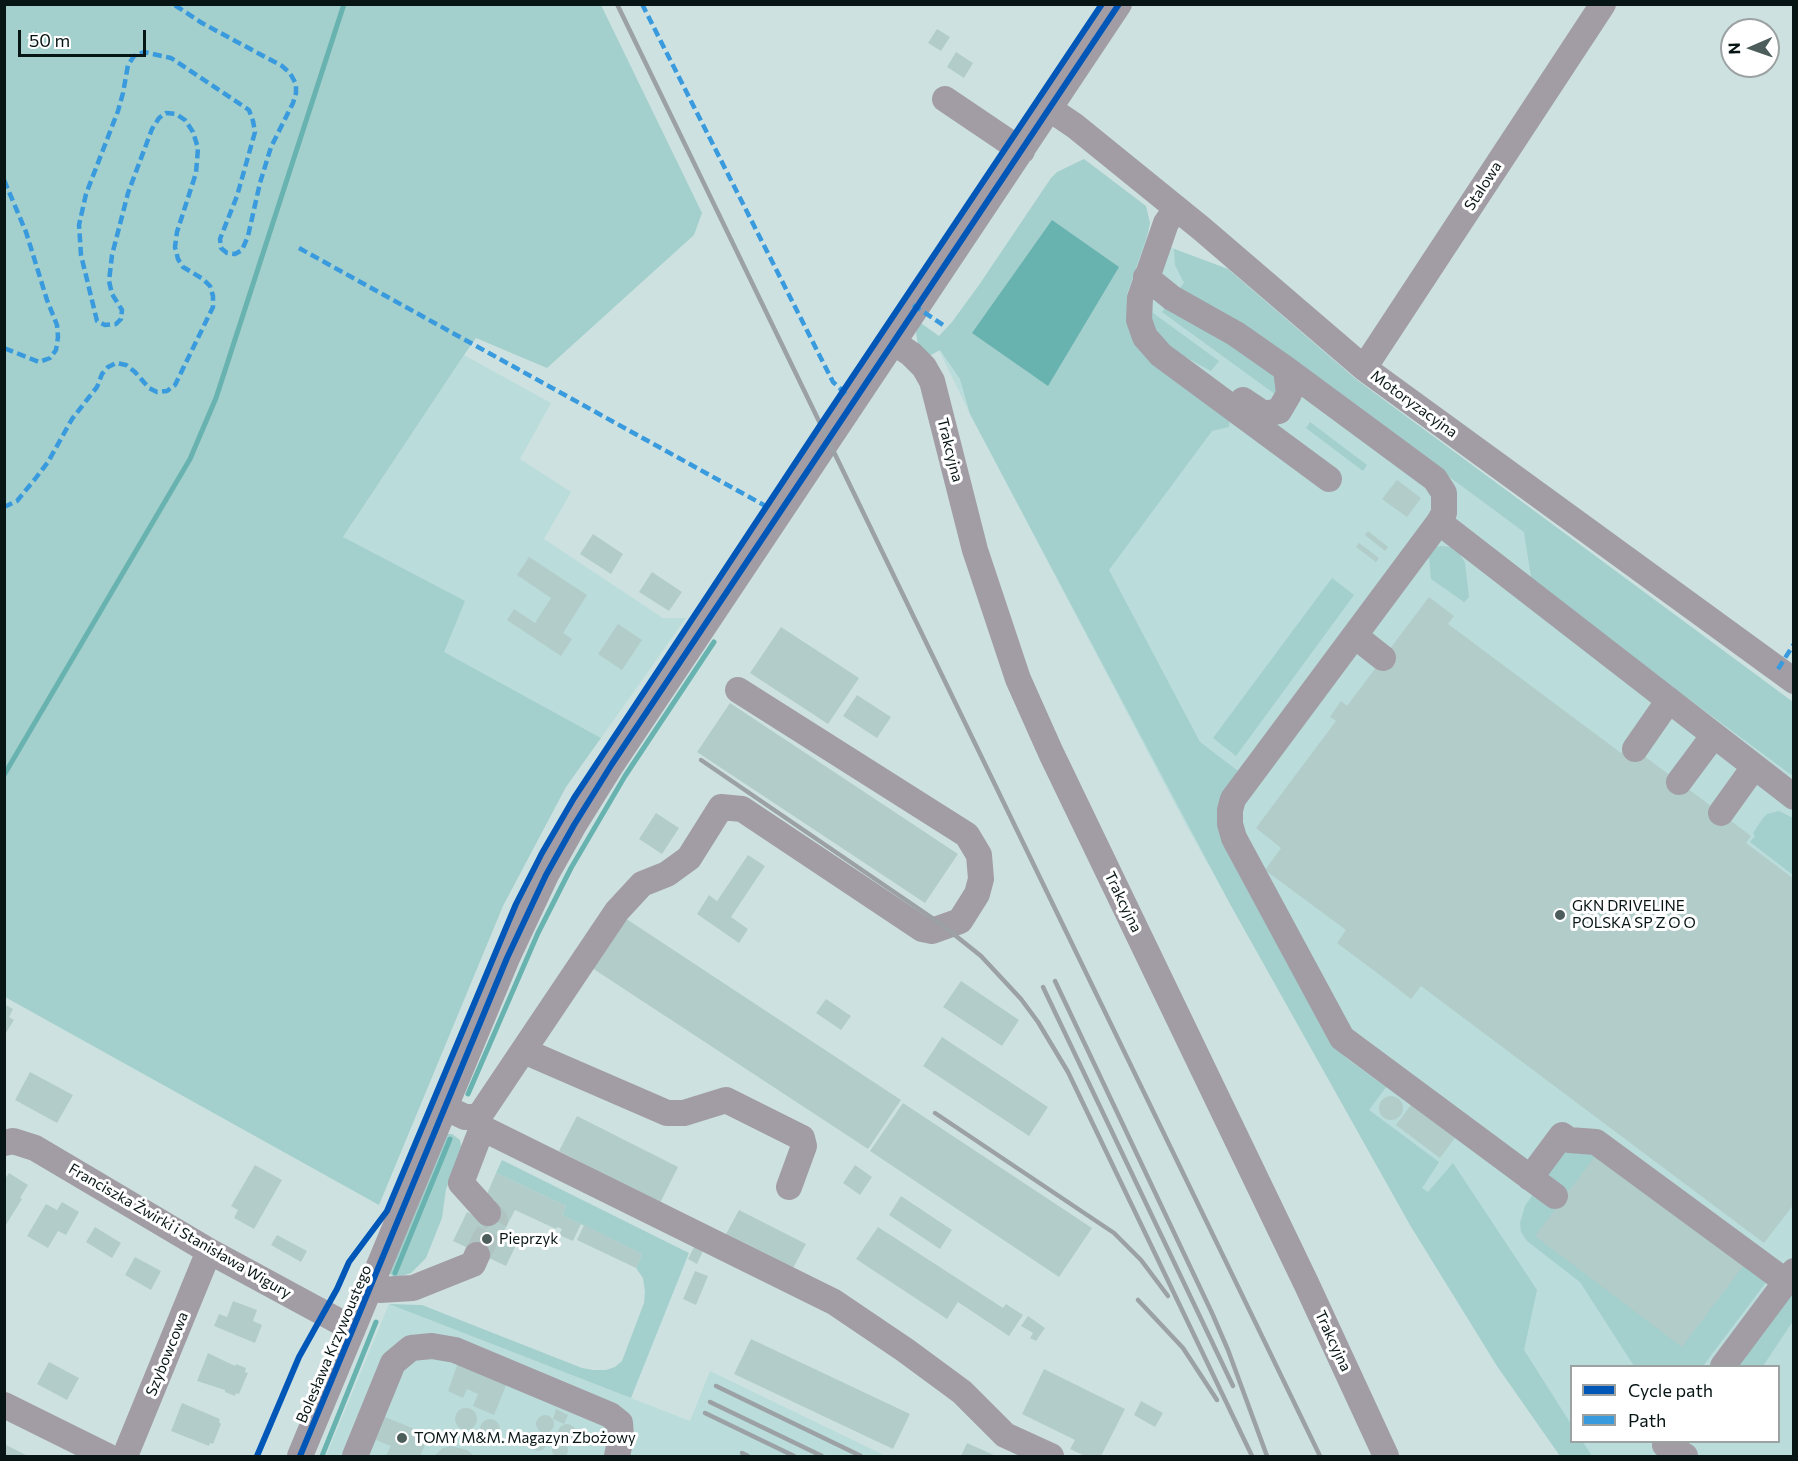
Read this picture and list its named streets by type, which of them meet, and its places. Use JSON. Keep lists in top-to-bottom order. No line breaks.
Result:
{"streets":{"street":["Stalowa","Motoryzacyjna","Trakcyjna","Franciszka Żwirki i Stanisława Wigury","Bolesława Krzywoustego","Szybowcowa"]},"crossings":[["Stalowa","Motoryzacyjna"],["Motoryzacyjna","Bolesława Krzywoustego"],["Trakcyjna","Bolesława Krzywoustego"],["Franciszka Żwirki i Stanisława Wigury","Bolesława Krzywoustego"],["Franciszka Żwirki i Stanisława Wigury","Szybowcowa"]],"places":["GKN DRIVELINE POLSKA SP Z O O","Pieprzyk","TOMY M&M. Magazyn Zbożowy"],"legend":["Cycle path","Path"],"scale_bar":"50 m","north":"left"}
